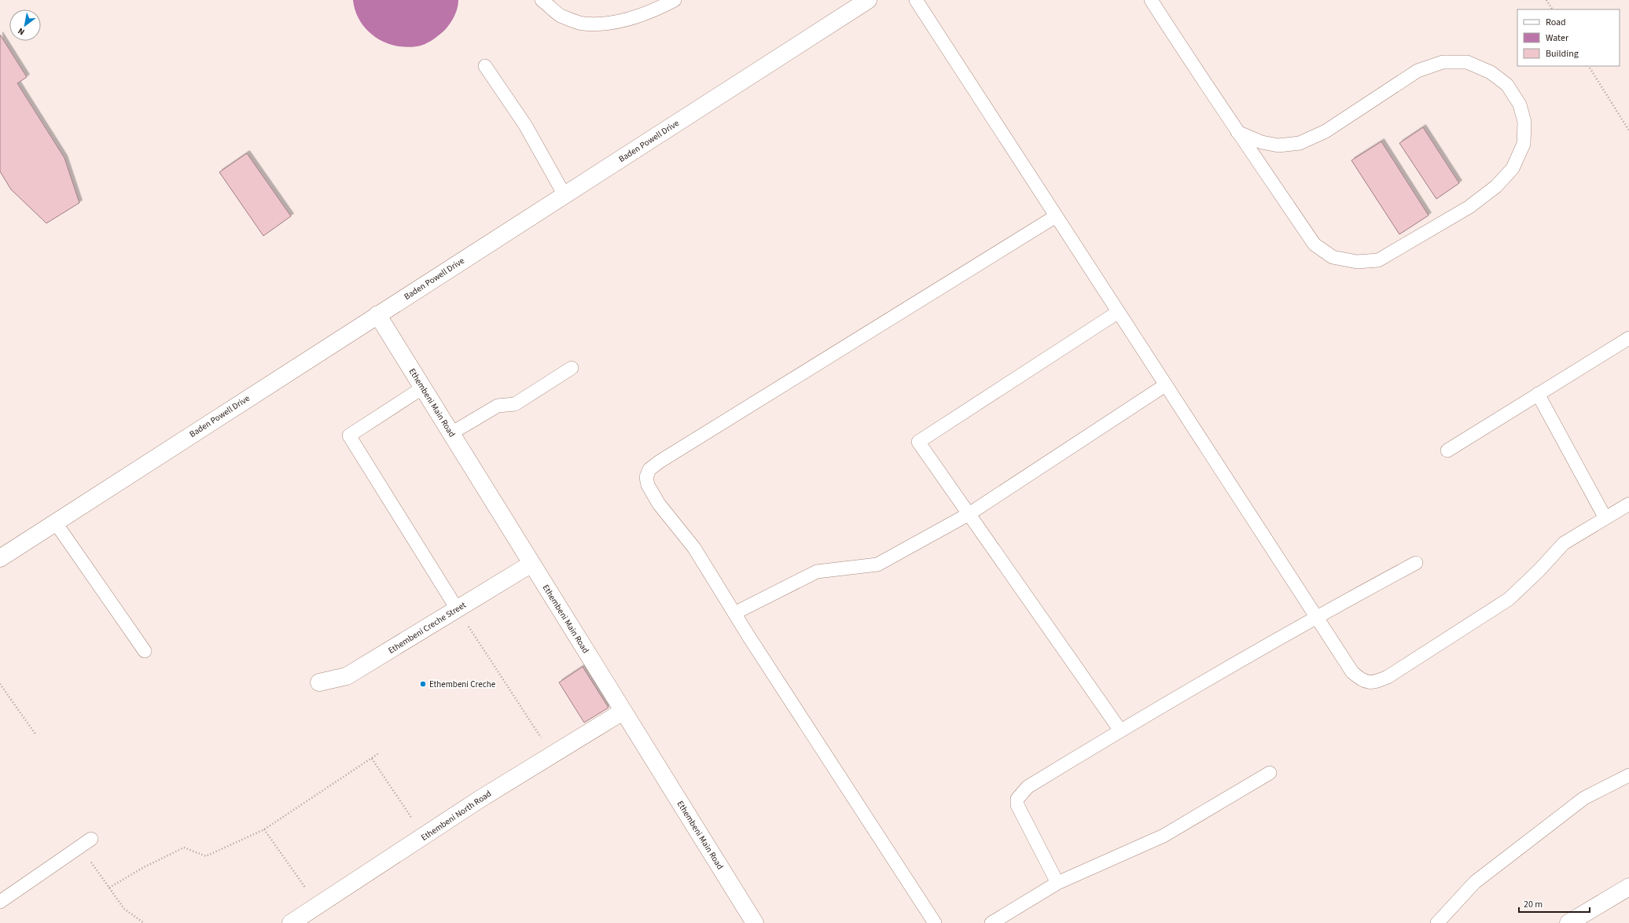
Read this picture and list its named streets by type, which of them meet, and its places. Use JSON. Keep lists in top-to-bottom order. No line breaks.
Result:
{"streets":{"street":["Baden Powell Drive","Ethembeni Main Road","Ethembeni Creche Street","Ethembeni North Road"]},"crossings":[["Baden Powell Drive","Ethembeni Main Road"],["Ethembeni Main Road","Ethembeni Creche Street"],["Ethembeni Main Road","Ethembeni North Road"]],"places":["Ethembeni Creche"],"legend":["Road","Water","Building"],"scale_bar":"20 m","north":"bottom left"}
